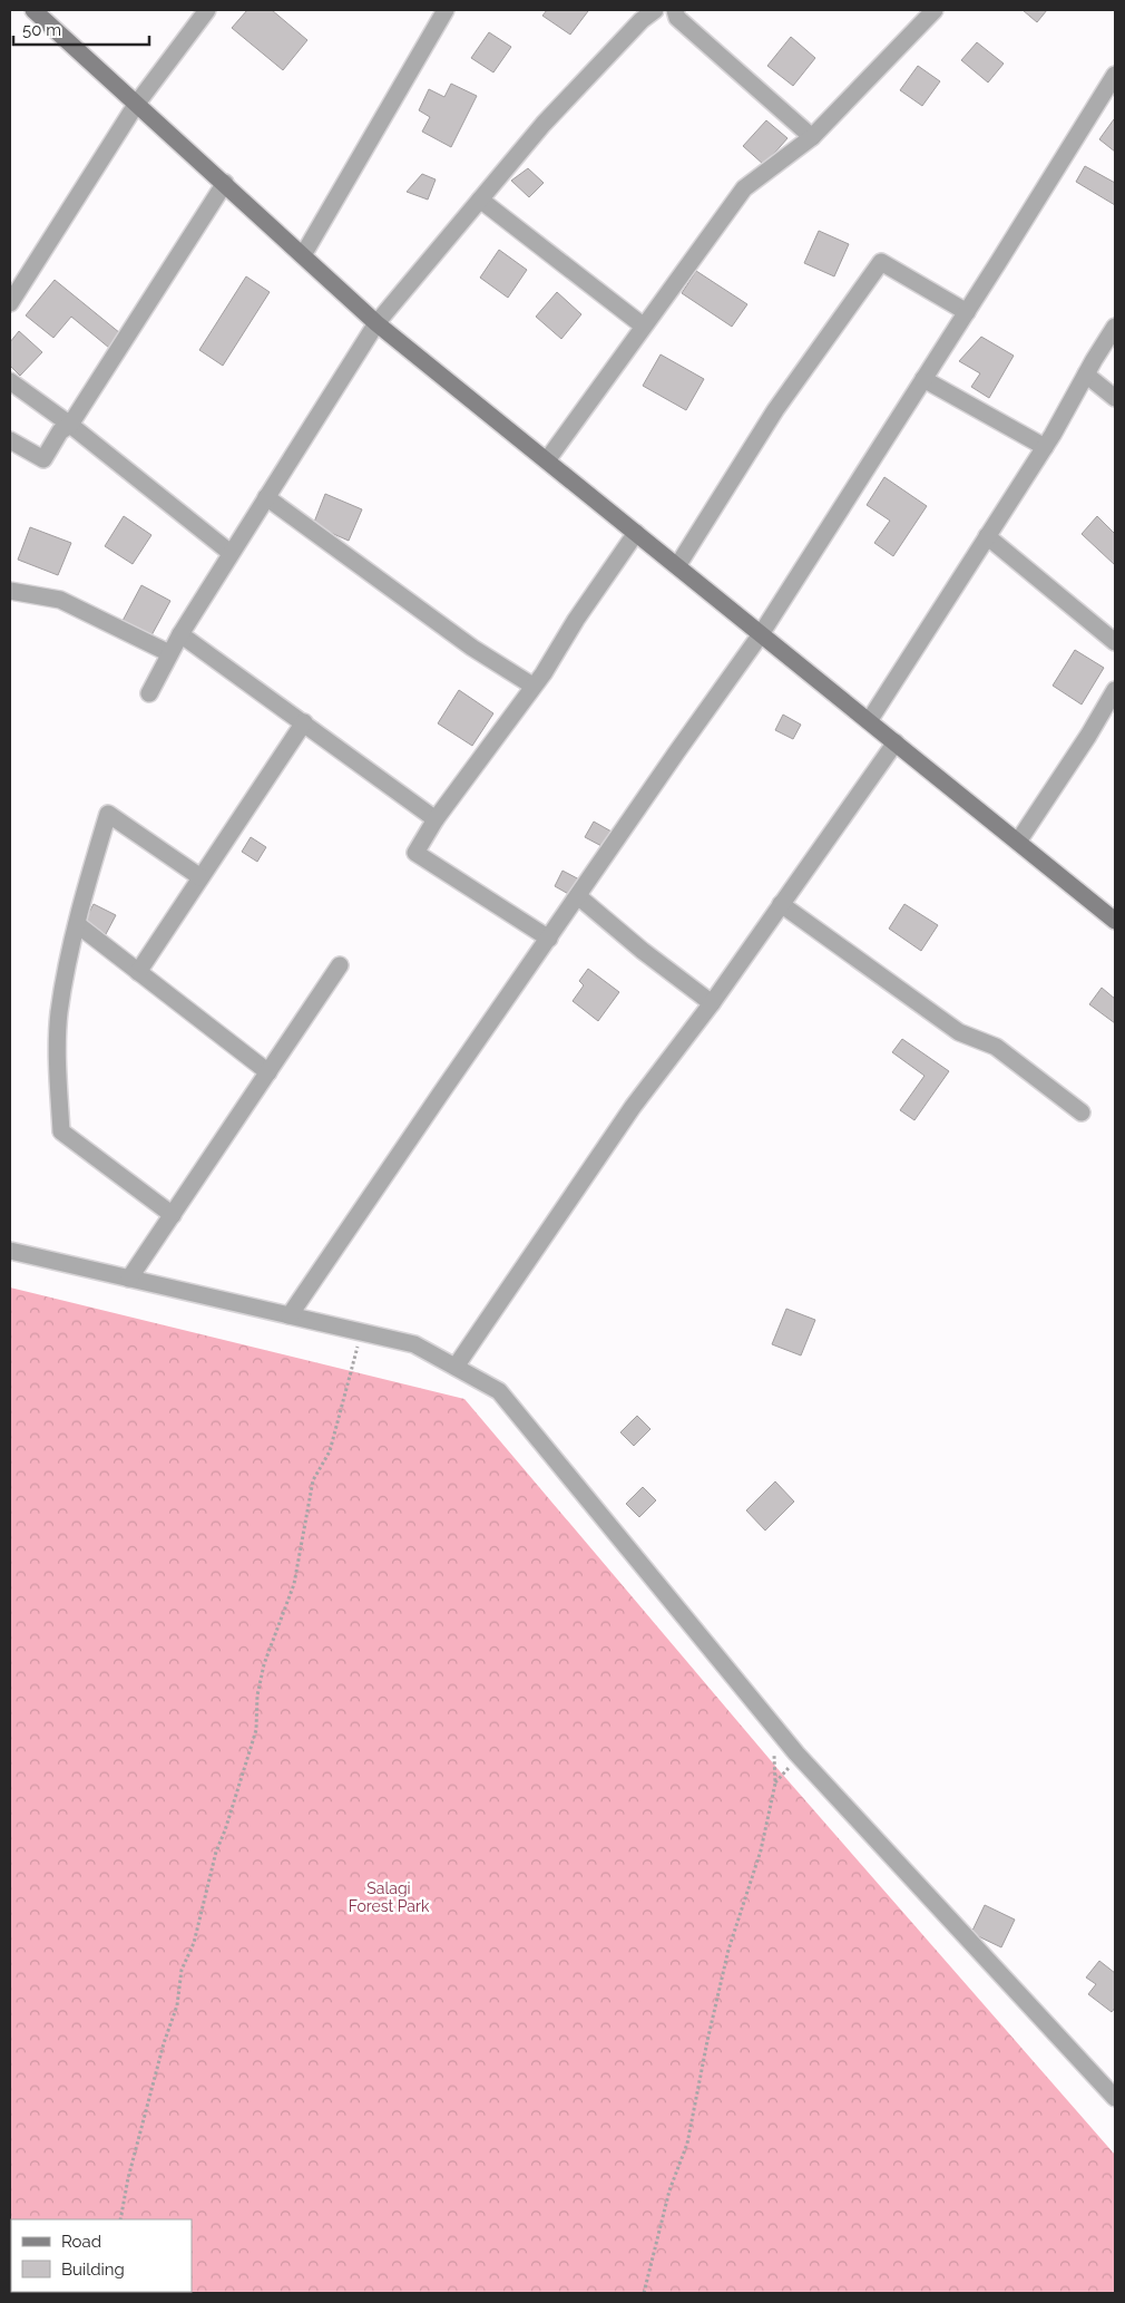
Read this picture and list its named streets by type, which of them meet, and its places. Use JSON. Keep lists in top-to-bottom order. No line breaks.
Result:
{"parks":["Salagi Forest Park"],"legend":["Road","Building"],"scale_bar":"50 m"}
